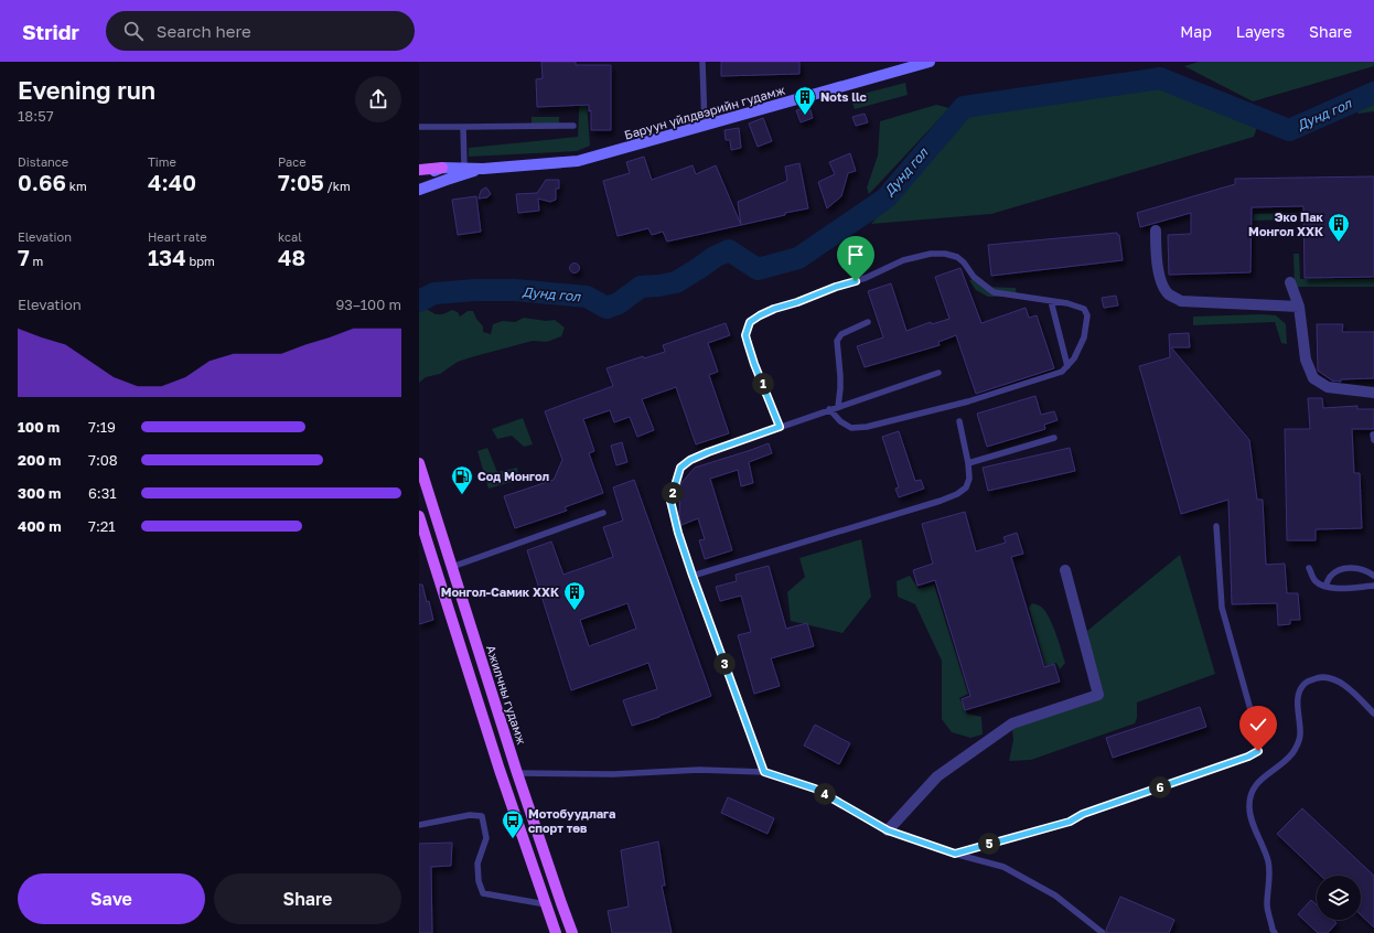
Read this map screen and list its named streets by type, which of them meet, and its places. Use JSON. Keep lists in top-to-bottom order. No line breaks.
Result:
{"streets":{"main road":["Ажилчны гудамж"],"street":["Баруун үйлдвэрийн гудамж"]},"water":["Дунд гол"],"places":{"building":["Nots llc","Эко Пак Монгол ХХК","Монгол-Самик ХХК"],"fuel station":["Сод Монгол"],"bus stop":["Мотобуудлага спорт төв"]},"page":{"header":"Stridr","search":"Search here","nav":["Map","Layers","Share"],"heading":["Evening run","18:57"],"stats":[["Distance","0.66 km"],["Time","4:40"],["Pace","7:05 /km"],["Elevation","7 m"],["Heart rate","134 bpm"],["kcal","48"]],"chart":["Elevation","93–100 m"],"pins":["1","2","3","6","4","5"],"list":[{"name":"100 m","note":"7:19"},{"name":"200 m","note":"7:08"},{"name":"300 m","note":"6:31"},{"name":"400 m","note":"7:21"}],"buttons":["Save","Share"]}}
